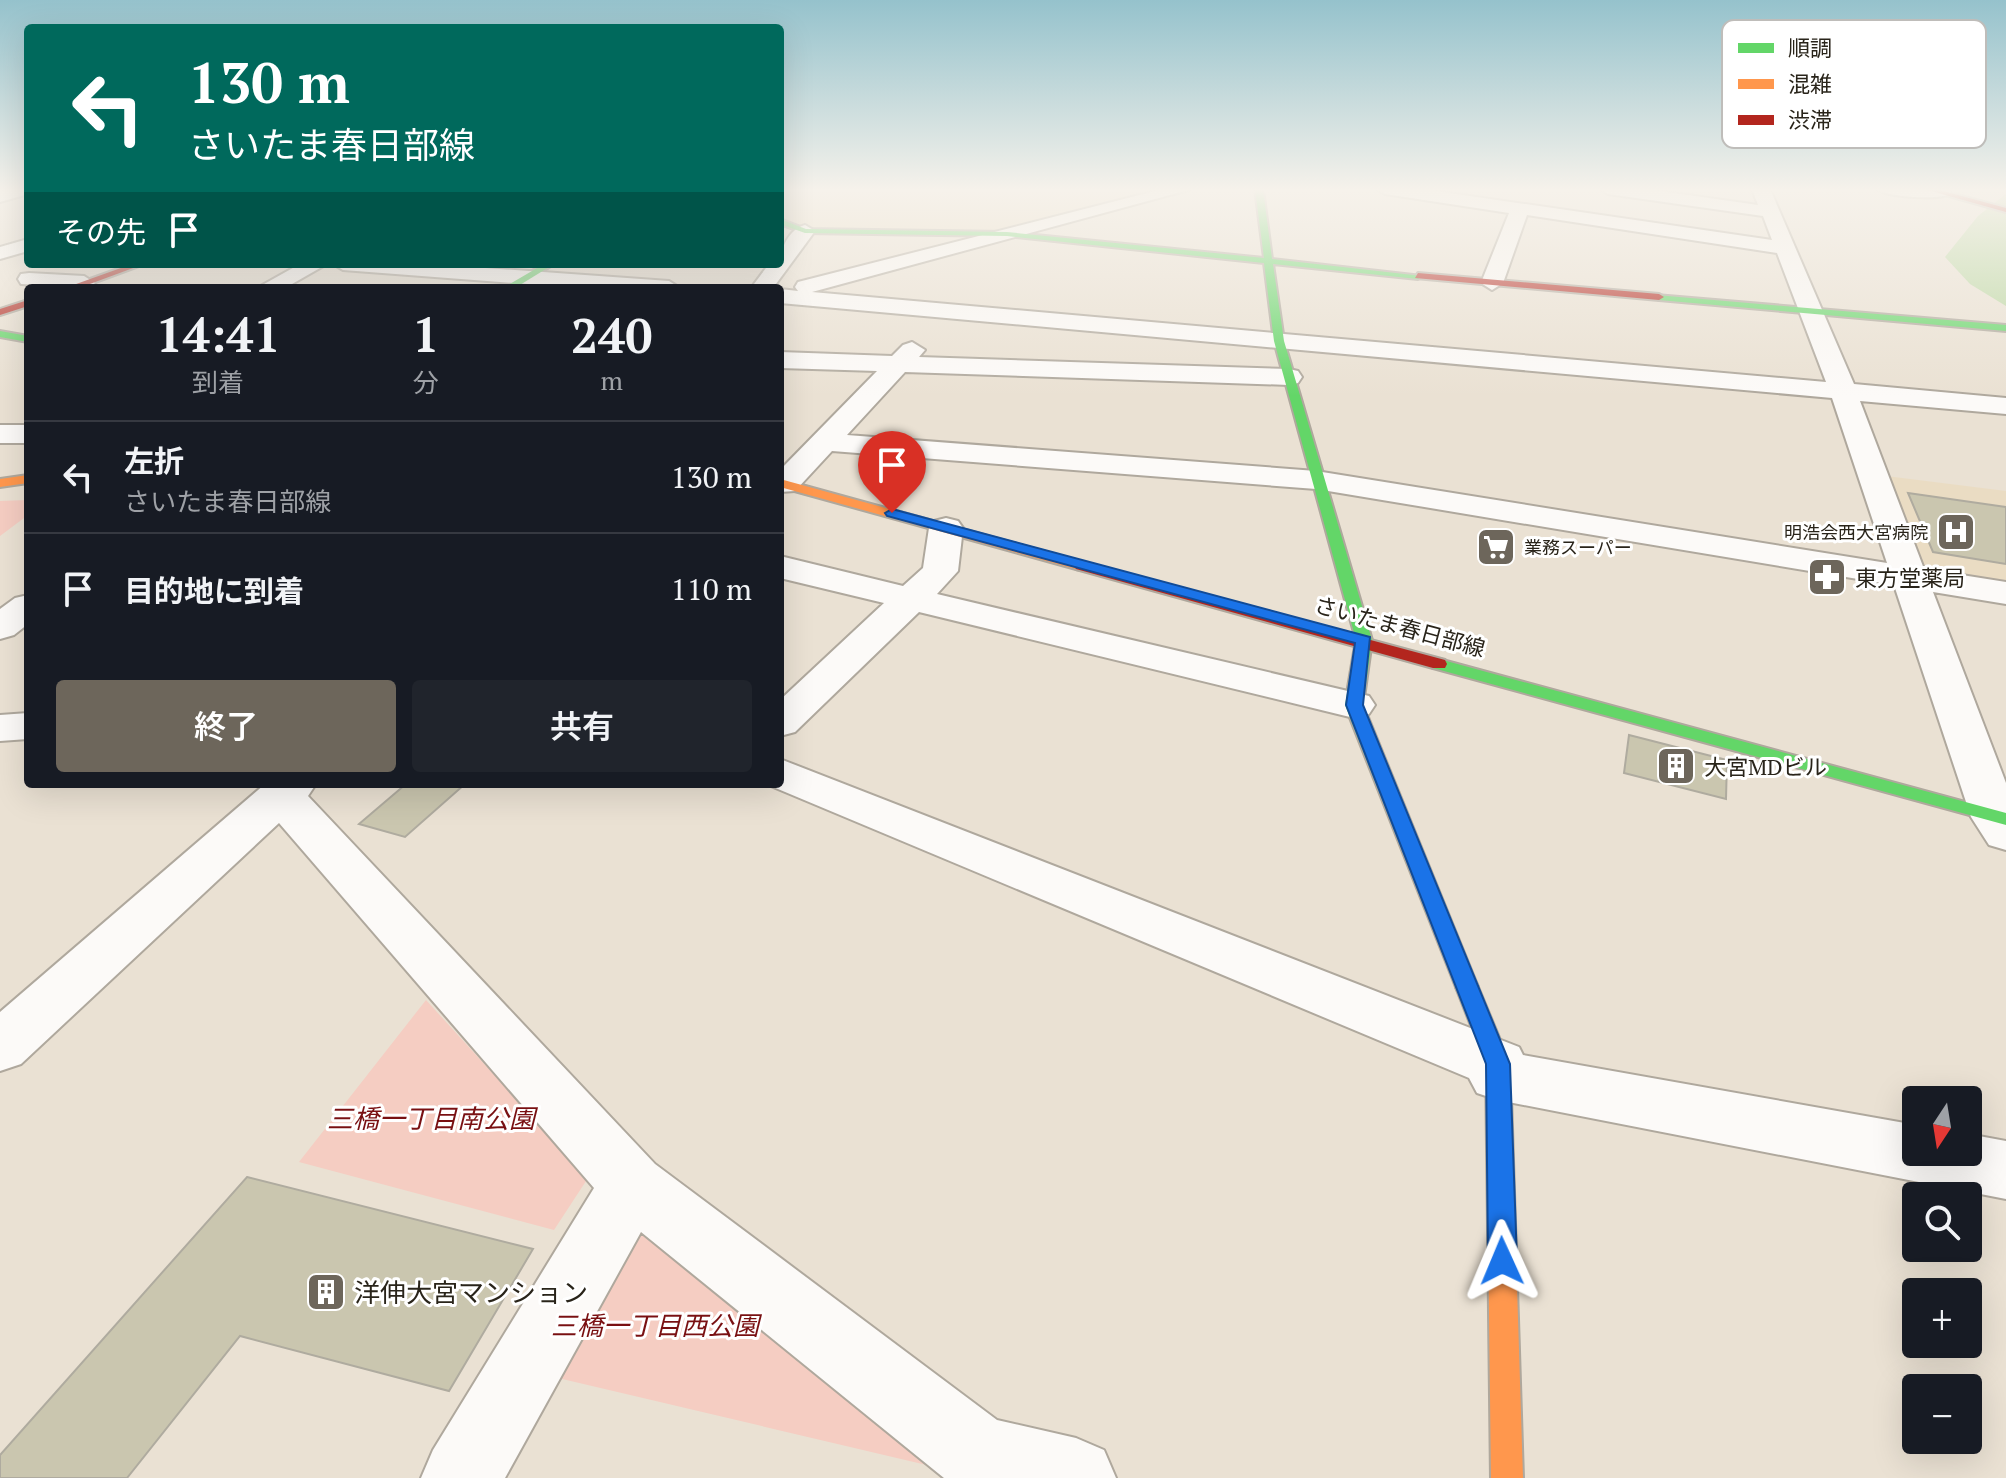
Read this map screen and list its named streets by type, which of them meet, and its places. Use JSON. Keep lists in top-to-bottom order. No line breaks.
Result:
{"streets":{"main road":["さいたま春日部線"]},"parks":["三橋一丁目南公園","三橋一丁目西公園"],"places":{"hospital":["明浩会西大宮病院"],"supermarket":["業務スーパー"],"pharmacy":["東方堂薬局"],"building":["大宮MDビル","洋伸大宮マンション"]},"legend":["順調","混雑","渋滞"],"north":"bottom","page":{"turn":["130 m","さいたま春日部線"],"then":"その先","eta":["14:41","到着","1","分","240","m"],"list":[{"name":"左折","note":"さいたま春日部線","value":"130 m"},{"name":"目的地に到着","value":"110 m"}],"buttons":["終了","共有"],"map_buttons":["+","−"]}}
